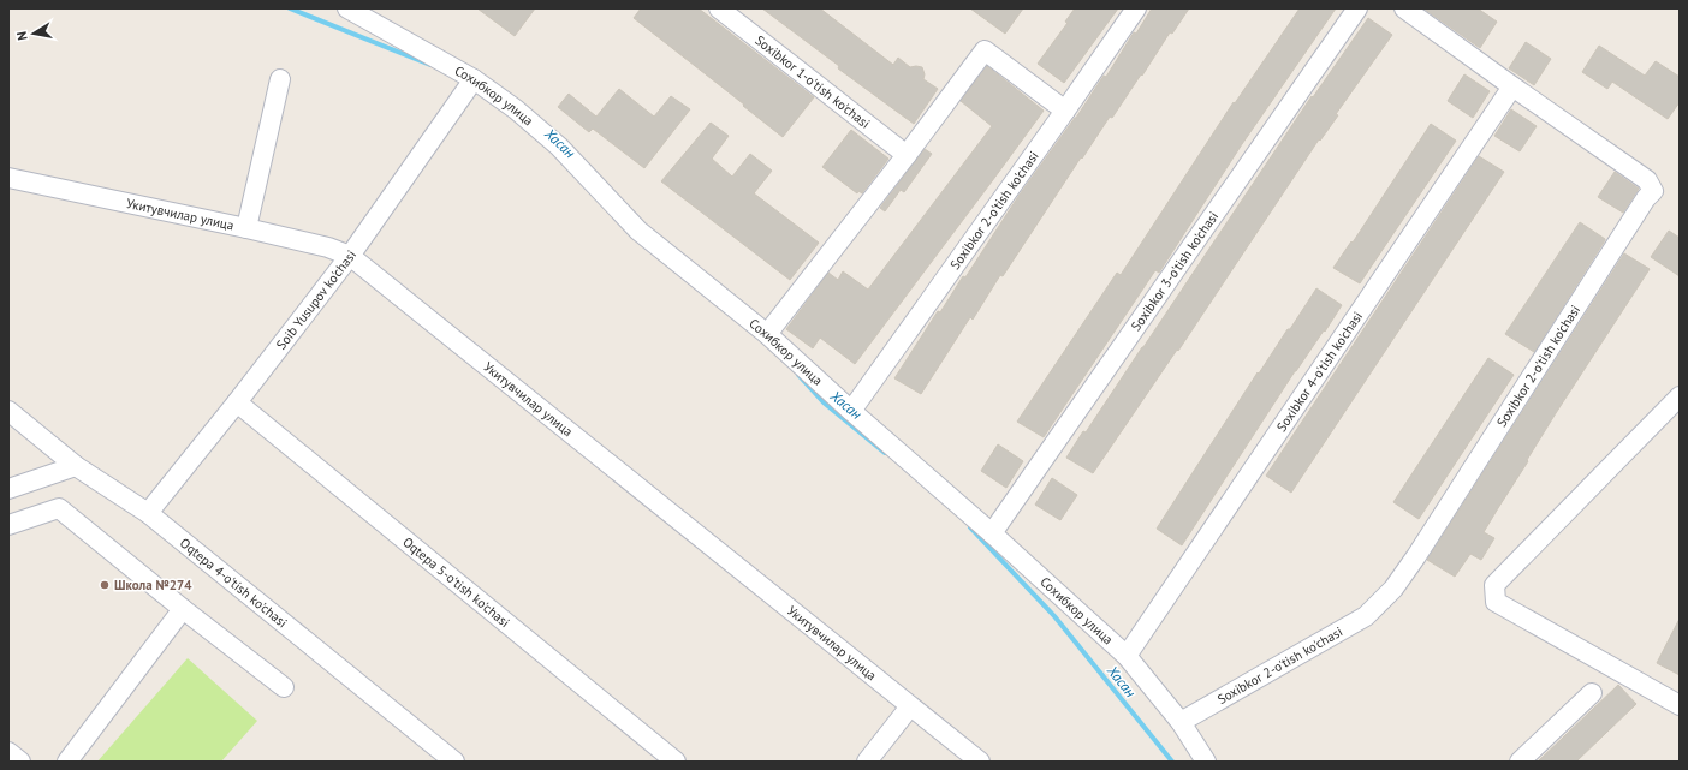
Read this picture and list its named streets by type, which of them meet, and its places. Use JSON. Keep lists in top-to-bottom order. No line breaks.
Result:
{"streets":{"street":["Soxibkor 1-o'tish ko'chasi","Сохибкор улица","Soxibkor 2-o'tish ko'chasi","Укитувчилар улица","Soxibkor 3-o'tish ko'chasi","Soib Yusupov ko'chasi","Soxibkor 4-o'tish ko'chasi","Oqtepa 4-o'tish ko'chasi","Oqtepa 5-o'tish ko'chasi"]},"crossings":[["Сохибкор улица","Soxibkor 2-o'tish ko'chasi"],["Сохибкор улица","Soxibkor 3-o'tish ko'chasi"],["Сохибкор улица","Soib Yusupov ko'chasi"],["Сохибкор улица","Soxibkor 4-o'tish ko'chasi"],["Soxibkor 2-o'tish ko'chasi","Soxibkor 4-o'tish ko'chasi"],["Укитувчилар улица","Soib Yusupov ko'chasi"],["Soib Yusupov ko'chasi","Oqtepa 4-o'tish ko'chasi"],["Soib Yusupov ko'chasi","Oqtepa 5-o'tish ko'chasi"]],"water":["Хасан"],"places":["Школа №274"],"north":"left"}
